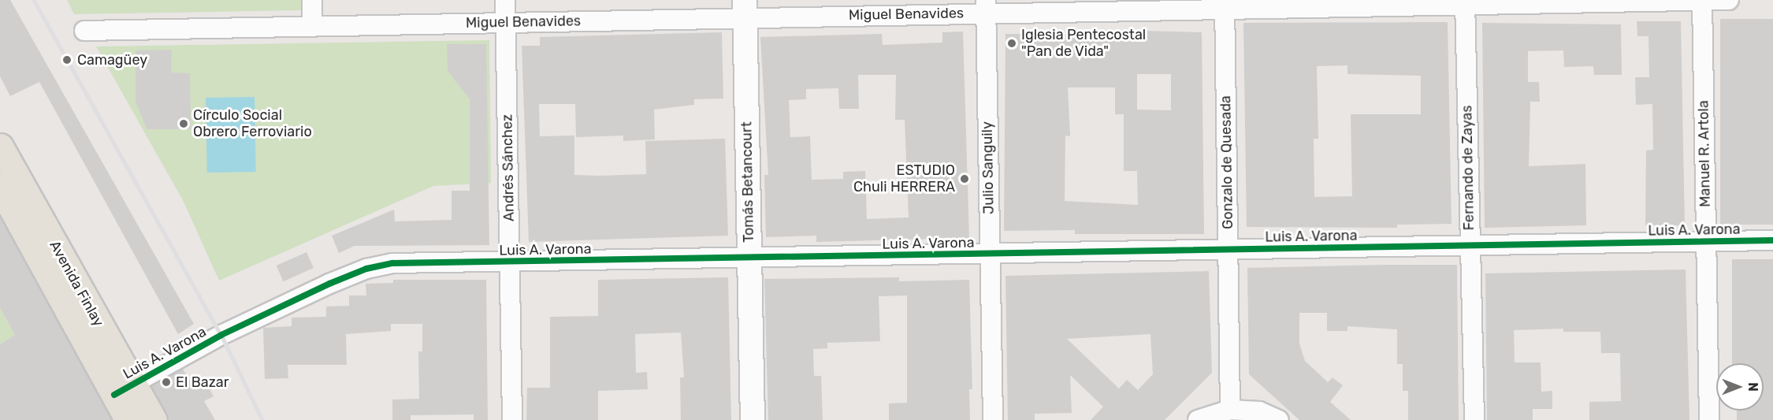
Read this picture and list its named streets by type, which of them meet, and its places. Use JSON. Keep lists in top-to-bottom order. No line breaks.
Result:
{"streets":{"main road":["Avenida Finlay"],"street":["Miguel Benavides","Manuel R. Artola","Gonzalo de Quesada","Andrés Sánchez","Julio Sanguily","Fernando de Zayas","Tomás Betancourt","Luis A. Varona"]},"crossings":[["Miguel Benavides","Manuel R. Artola"],["Miguel Benavides","Gonzalo de Quesada"],["Miguel Benavides","Andrés Sánchez"],["Miguel Benavides","Julio Sanguily"],["Miguel Benavides","Fernando de Zayas"],["Miguel Benavides","Tomás Betancourt"],["Manuel R. Artola","Luis A. Varona"],["Gonzalo de Quesada","Luis A. Varona"],["Andrés Sánchez","Luis A. Varona"],["Julio Sanguily","Luis A. Varona"],["Fernando de Zayas","Luis A. Varona"],["Tomás Betancourt","Luis A. Varona"],["Luis A. Varona","Avenida Finlay"]],"places":["Iglesia Pentecostal \"Pan de Vida\"","Camagüey","Círculo Social Obrero Ferroviario","ESTUDIO Chuli HERRERA","El Bazar"],"north":"right"}
